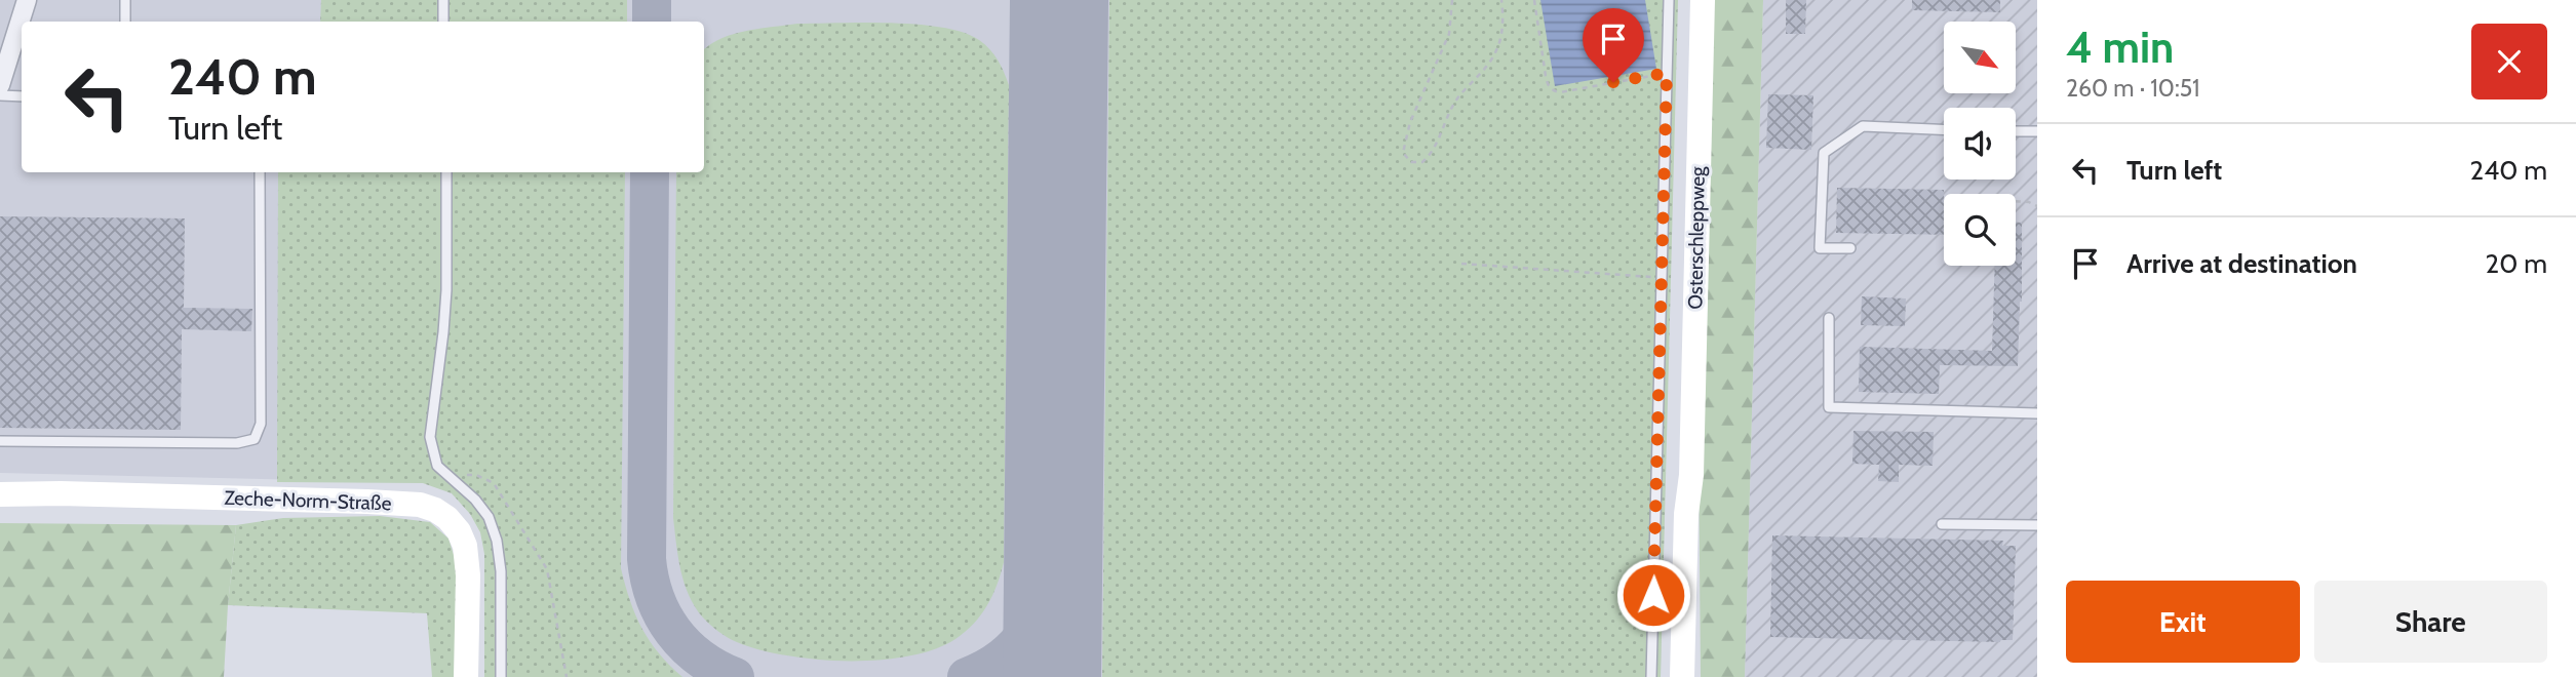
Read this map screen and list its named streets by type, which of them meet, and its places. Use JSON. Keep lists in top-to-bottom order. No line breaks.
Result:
{"streets":{"street":["Osterschleppweg","Zeche-Norm-Straße"]},"north":"bottom right","page":{"heading":["4 min","260 m · 10:51"],"turn":["240 m","Turn left"],"list":[{"name":"Turn left","value":"240 m"},{"name":"Arrive at destination","value":"20 m"}],"buttons":["Exit","Share"]}}
